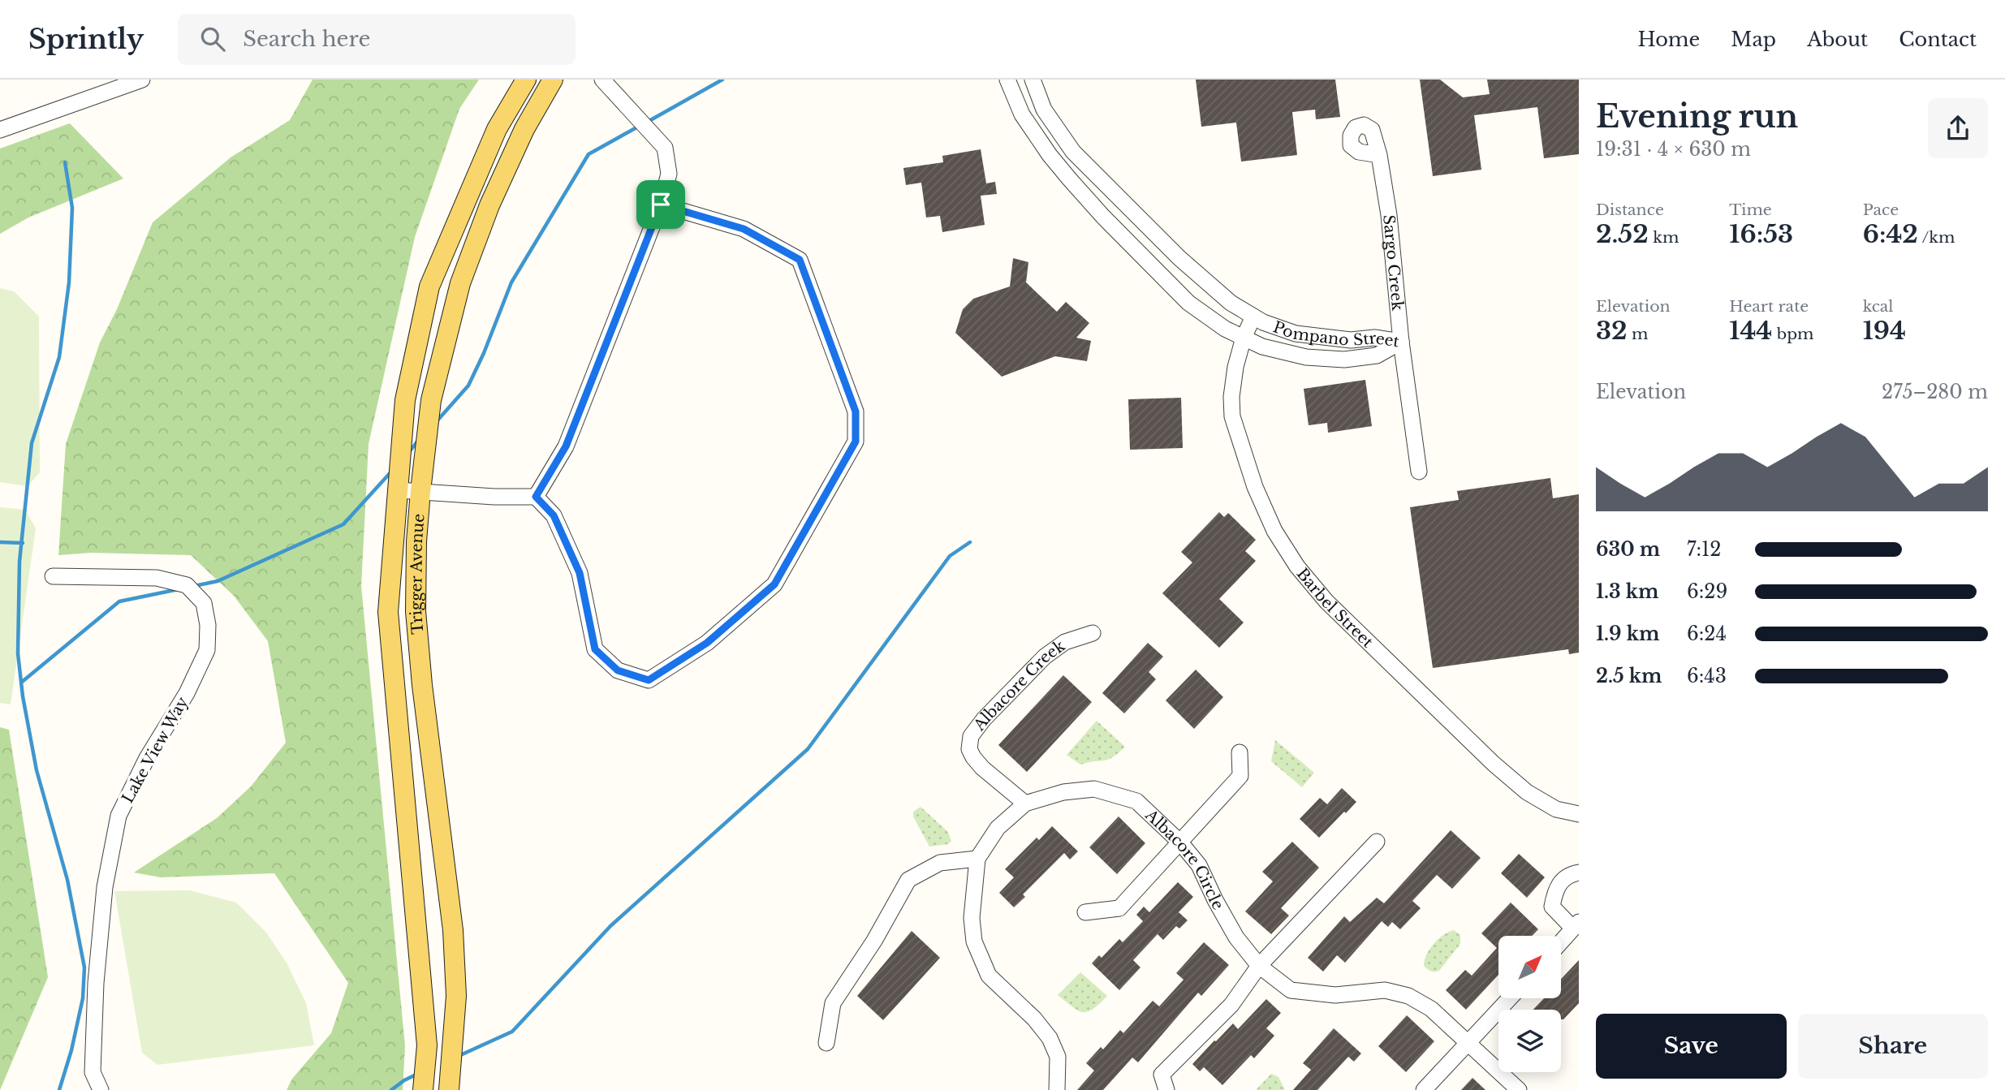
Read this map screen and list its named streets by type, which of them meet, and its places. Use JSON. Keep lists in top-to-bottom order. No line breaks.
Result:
{"streets":{"main road":["Trigger Avenue"],"street":["Sargo Creek","Pompano Street","Barbel Street","Albacore Creek","Lake View Way","Albacore Circle"]},"crossings":[["Sargo Creek","Pompano Street"],["Pompano Street","Barbel Street"],["Albacore Creek","Albacore Circle"]],"north":"top right","page":{"header":"Sprintly","search":"Search here","nav":["Home","Map","About","Contact"],"heading":["Evening run","19:31 · 4 × 630 m"],"stats":[["Distance","2.52 km"],["Time","16:53"],["Pace","6:42 /km"],["Elevation","32 m"],["Heart rate","144 bpm"],["kcal","194"]],"chart":["Elevation","275–280 m"],"list":[{"name":"630 m","note":"7:12"},{"name":"1.3 km","note":"6:29"},{"name":"1.9 km","note":"6:24"},{"name":"2.5 km","note":"6:43"}],"buttons":["Save","Share"]}}
